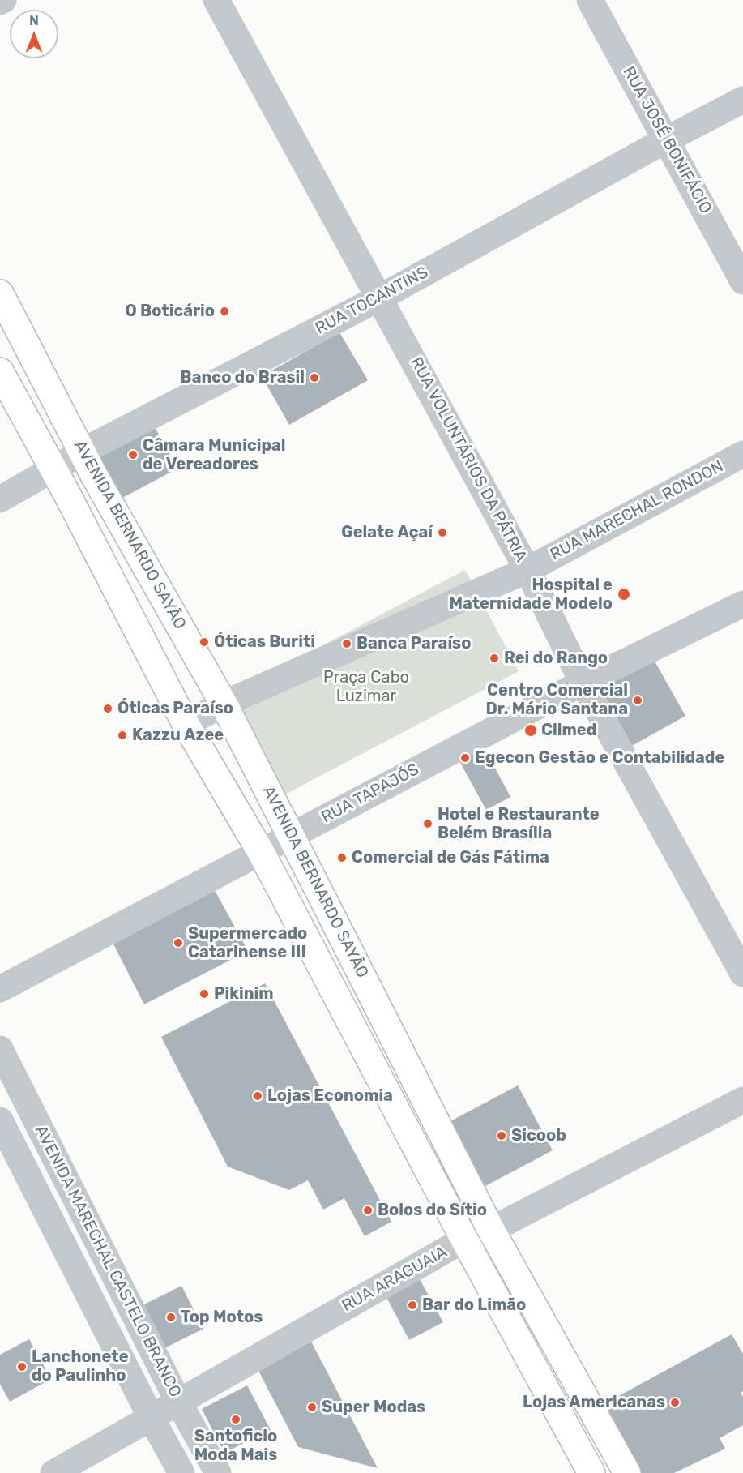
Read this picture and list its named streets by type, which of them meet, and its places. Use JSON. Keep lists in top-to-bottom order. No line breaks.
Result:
{"streets":{"main road":["AVENIDA BERNARDO SAYÃO"],"street":["RUA JOSÉ BONIFÁCIO","RUA TOCANTINS","RUA VOLUNTÁRIOS DA PÁTRIA","RUA MARECHAL RONDON","RUA TAPAJÓS","AVENIDA MARECHAL CASTELO BRANCO","RUA ARAGUAIA"]},"crossings":[["RUA JOSÉ BONIFÁCIO","RUA TOCANTINS"],["RUA TOCANTINS","RUA VOLUNTÁRIOS DA PÁTRIA"],["RUA TOCANTINS","AVENIDA BERNARDO SAYÃO"],["RUA VOLUNTÁRIOS DA PÁTRIA","RUA MARECHAL RONDON"],["RUA VOLUNTÁRIOS DA PÁTRIA","RUA TAPAJÓS"],["RUA MARECHAL RONDON","AVENIDA BERNARDO SAYÃO"],["AVENIDA BERNARDO SAYÃO","RUA TAPAJÓS"],["AVENIDA BERNARDO SAYÃO","RUA ARAGUAIA"],["AVENIDA MARECHAL CASTELO BRANCO","RUA ARAGUAIA"]],"parks":["Praça Cabo Luzimar"],"places":["O Boticário","Banco do Brasil","Câmara Municipal de Vereadores","Gelate Açaí","Hospital e Maternidade Modelo","Óticas Buriti","Banca Paraíso","Rei do Rango","Centro Comercial Dr. Mário Santana","Óticas Paraíso","Climed","Kazzu Azee","Egecon Gestão e Contabilidade","Hotel e Restaurante Belém Brasília","Comercial de Gás Fátima","Supermercado Catarinense III","Pikinim","Lojas Economia","Sicoob","Bolos do Sítio","Bar do Limão","Top Motos","Lanchonete do Paulinho","Lojas Americanas","Super Modas","Santoficio Moda Mais"],"north":"top"}
